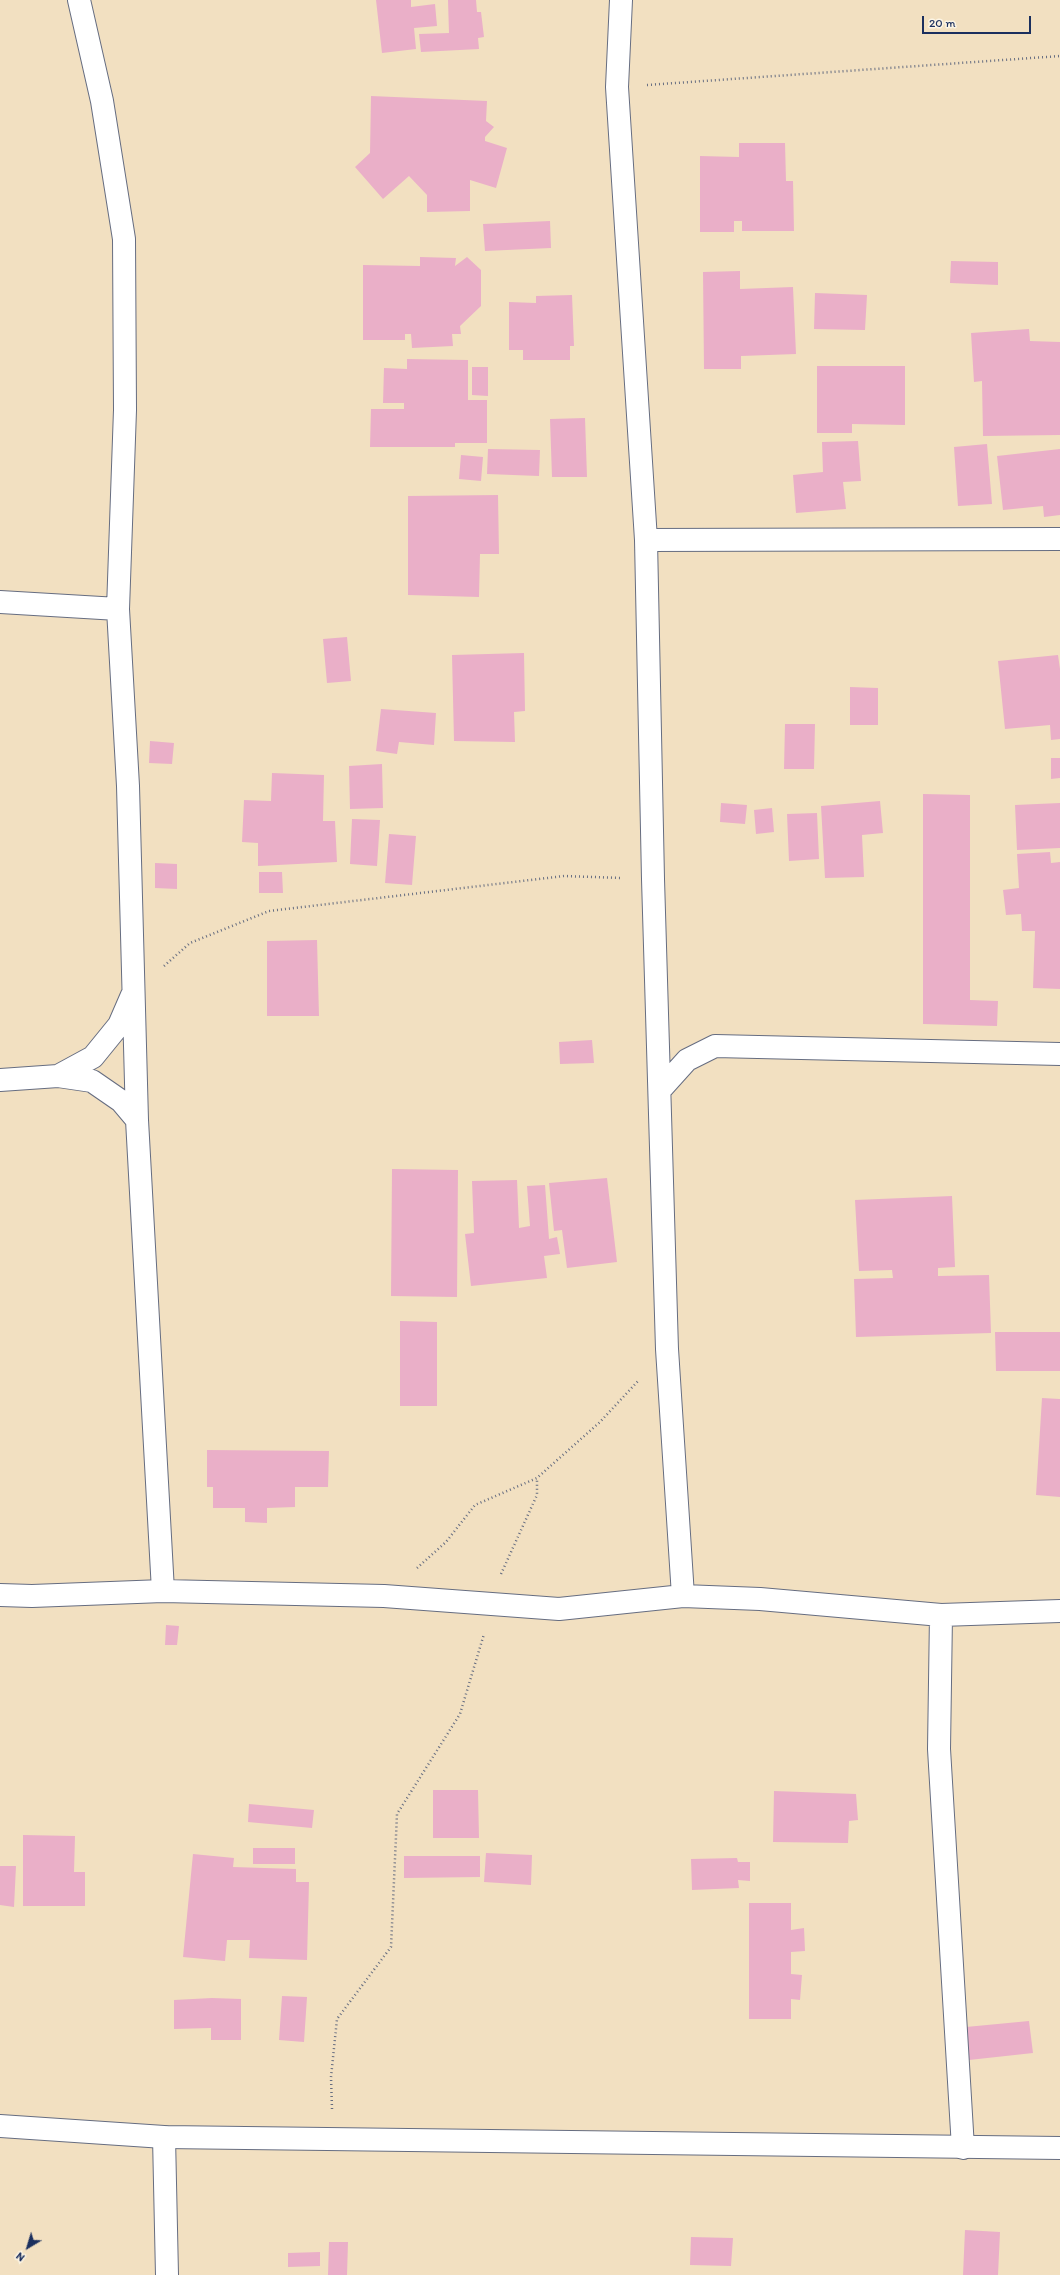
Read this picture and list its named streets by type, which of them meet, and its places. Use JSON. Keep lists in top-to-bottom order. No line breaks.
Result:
{"scale_bar":"20 m","north":"bottom left"}
